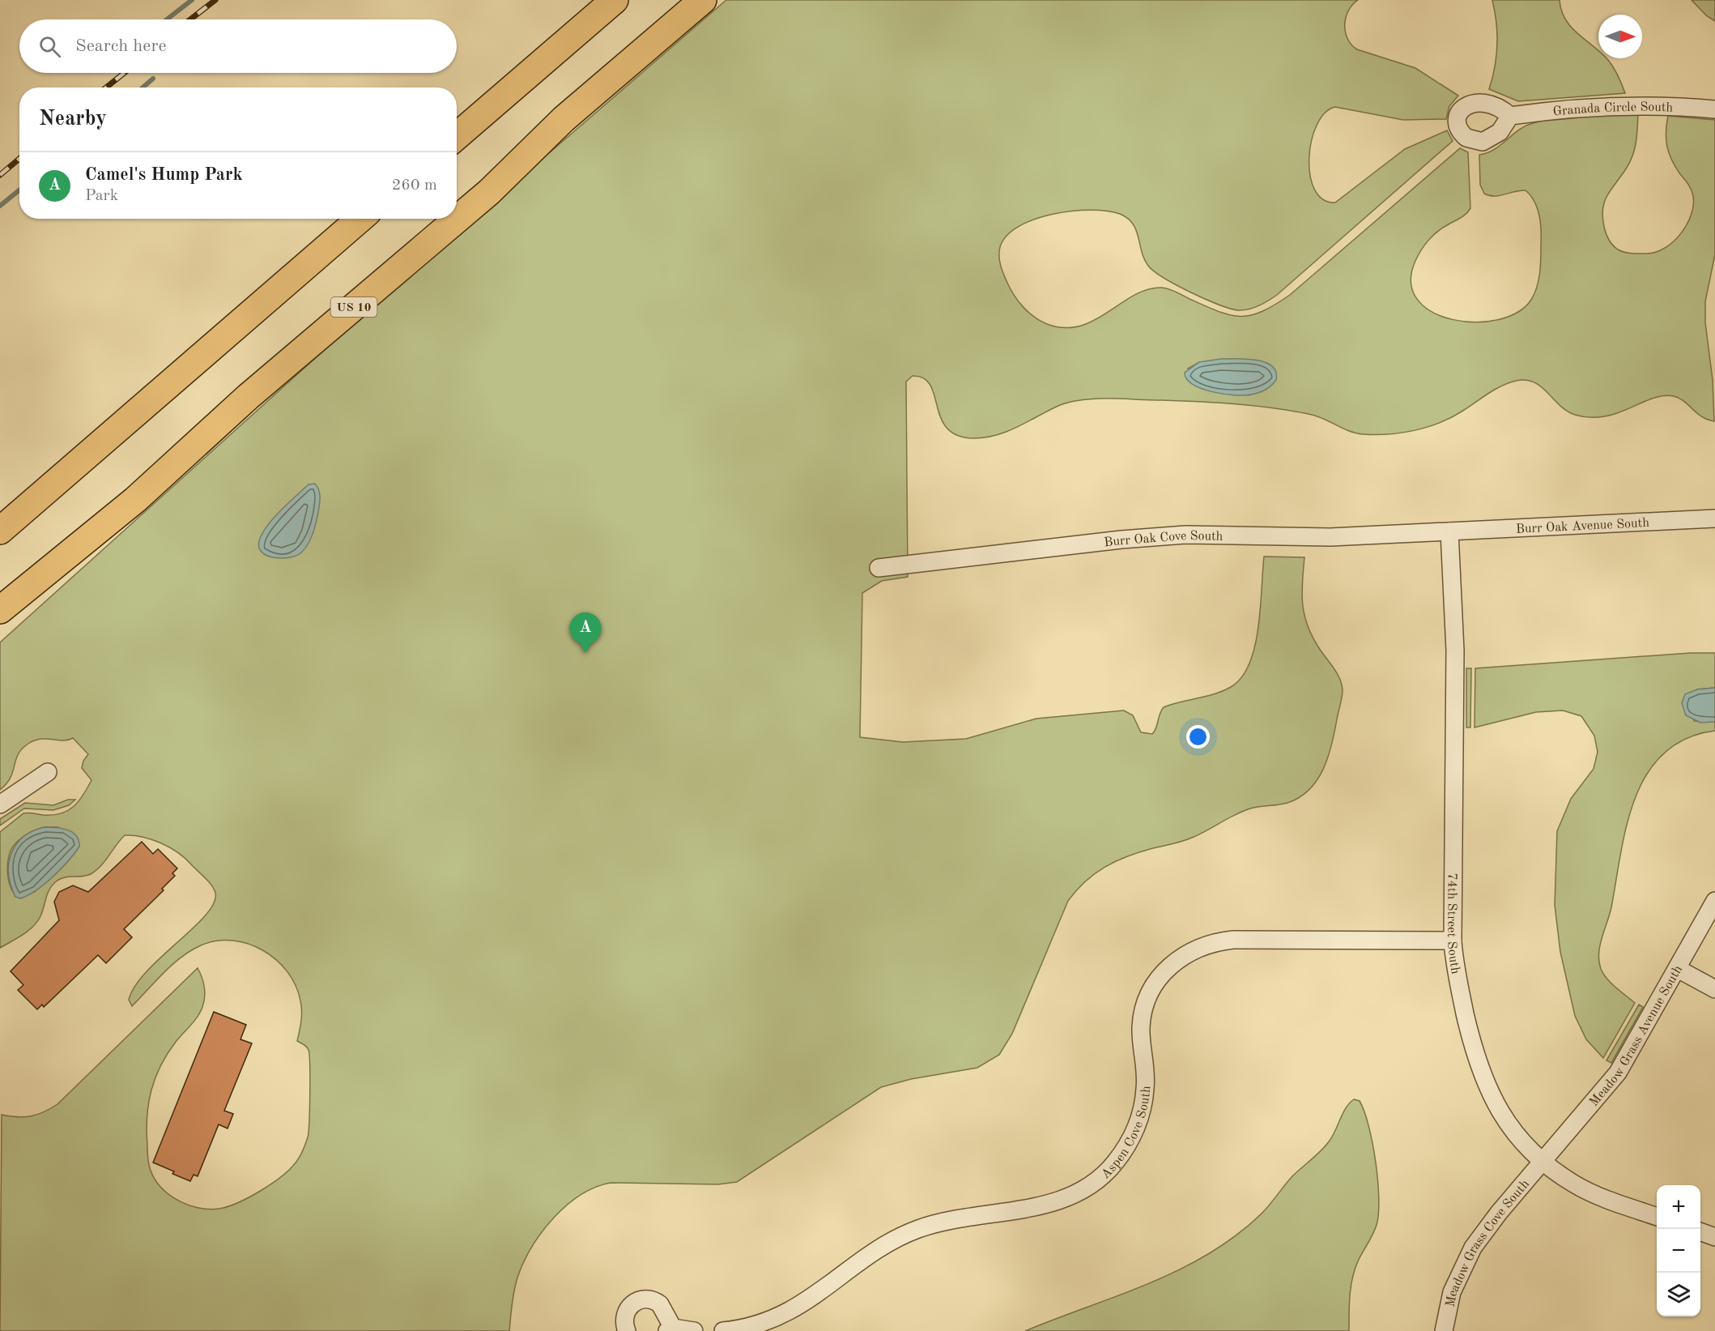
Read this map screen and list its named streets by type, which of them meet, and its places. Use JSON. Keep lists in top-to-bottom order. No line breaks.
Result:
{"streets":{"highway":["US 10"],"street":["Granada Circle South","Burr Oak Avenue South","Burr Oak Cove South","74th Street South","Meadow Grass Avenue South","Aspen Cove South","Meadow Grass Cove South"]},"crossings":[["Burr Oak Avenue South","Burr Oak Cove South"],["Burr Oak Avenue South","74th Street South"],["Burr Oak Cove South","74th Street South"],["74th Street South","Meadow Grass Avenue South"],["74th Street South","Aspen Cove South"],["74th Street South","Meadow Grass Cove South"],["Meadow Grass Avenue South","Meadow Grass Cove South"]],"north":"right","page":{"search":"Search here","heading":"Nearby","list":[{"mark":"A","name":"Camel's Hump Park","note":"Park","value":"260 m"}],"pins":"A","map_buttons":["+","−"]}}
